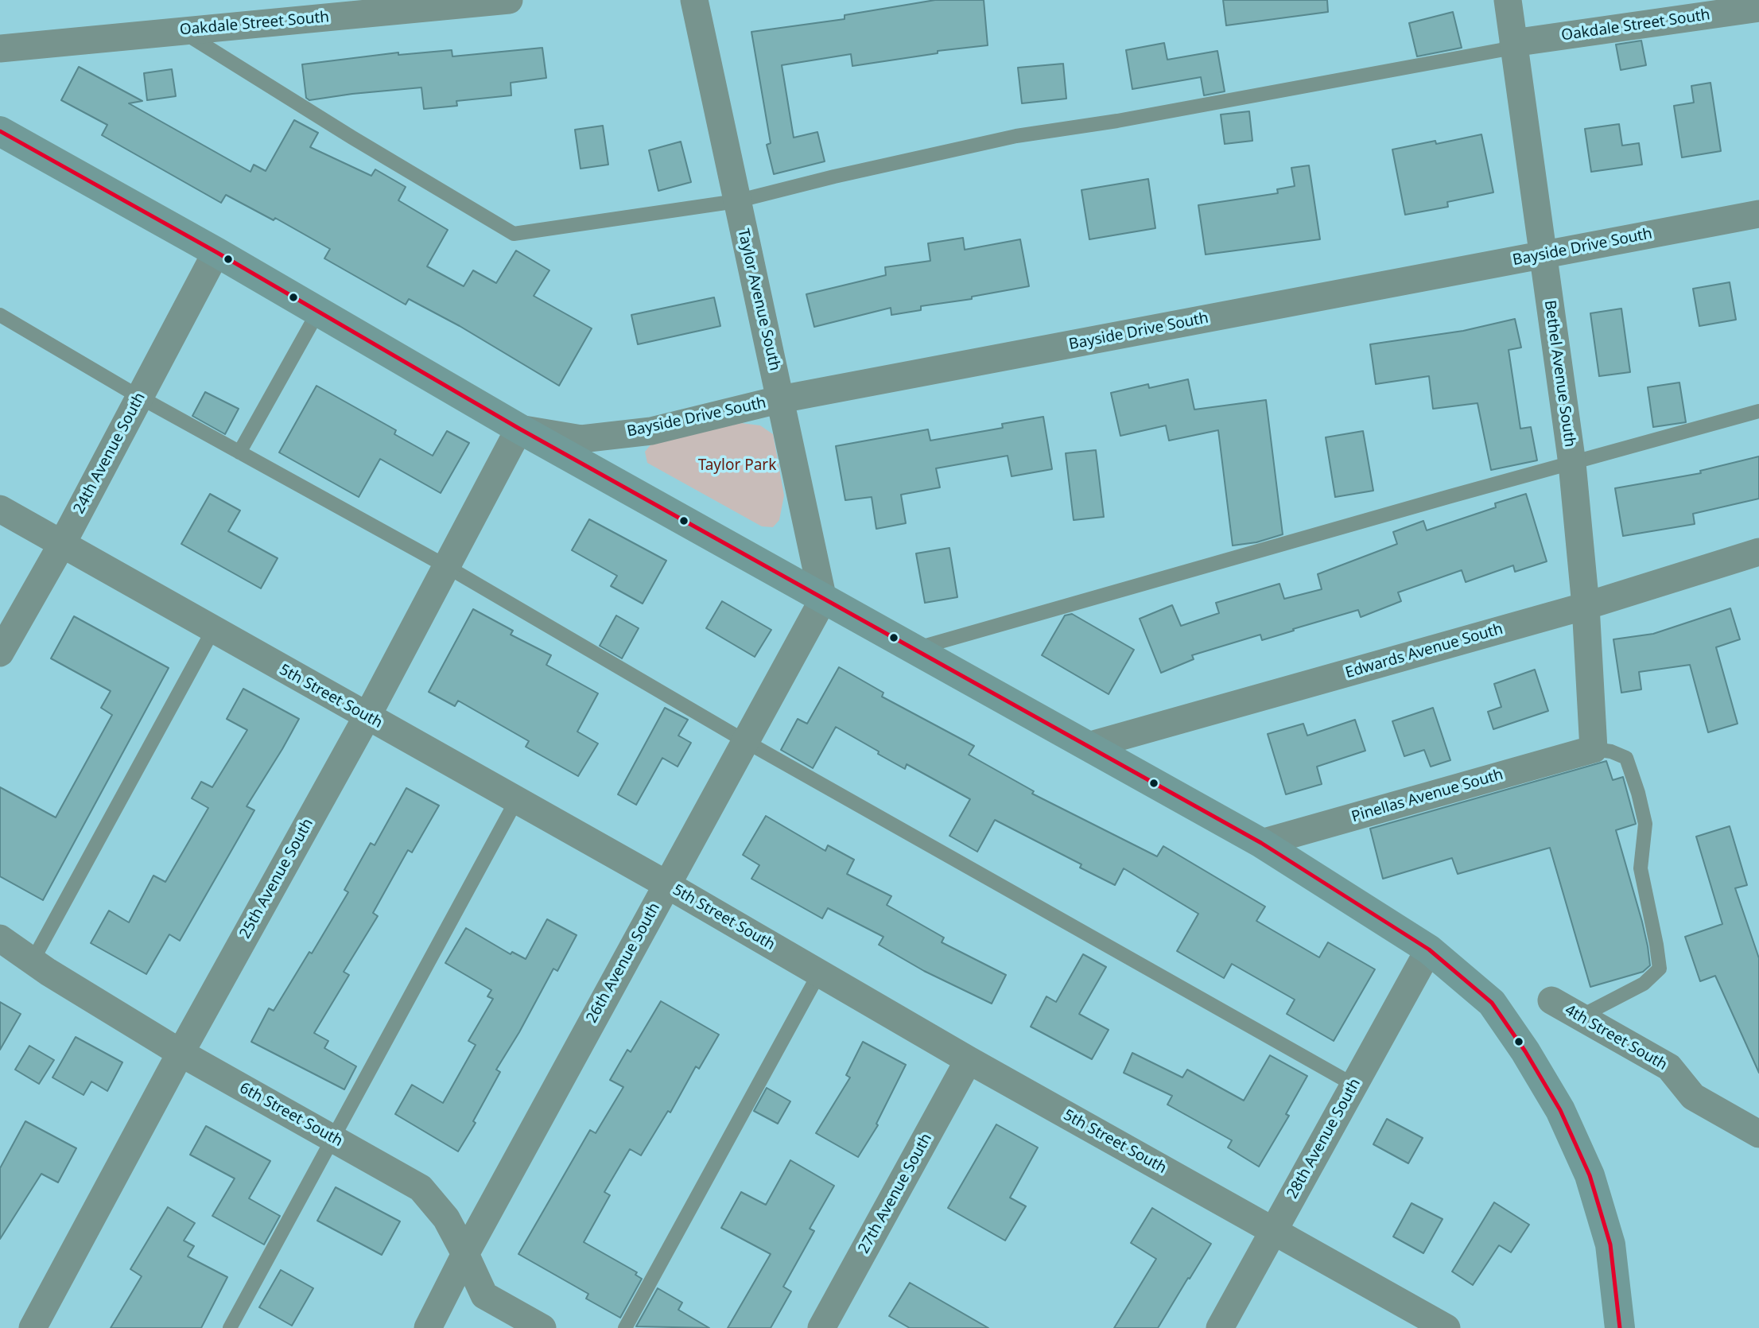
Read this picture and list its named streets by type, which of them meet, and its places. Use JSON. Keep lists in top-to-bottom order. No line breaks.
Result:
{"streets":{"street":["Oakdale Street South","Bayside Drive South","Taylor Avenue South","Bethel Avenue South","24th Avenue South","Edwards Avenue South","5th Street South","Pinellas Avenue South","25th Avenue South","26th Avenue South","4th Street South","6th Street South","28th Avenue South","27th Avenue South"]},"crossings":[["Oakdale Street South","Bethel Avenue South"],["Bayside Drive South","Taylor Avenue South"],["Bayside Drive South","Bethel Avenue South"],["Bayside Drive South","25th Avenue South"],["Taylor Avenue South","26th Avenue South"],["Bethel Avenue South","Edwards Avenue South"],["Bethel Avenue South","Pinellas Avenue South"],["24th Avenue South","5th Street South"],["5th Street South","25th Avenue South"],["5th Street South","26th Avenue South"],["5th Street South","28th Avenue South"],["5th Street South","27th Avenue South"],["25th Avenue South","6th Street South"],["26th Avenue South","6th Street South"]],"parks":["Taylor Park"]}
